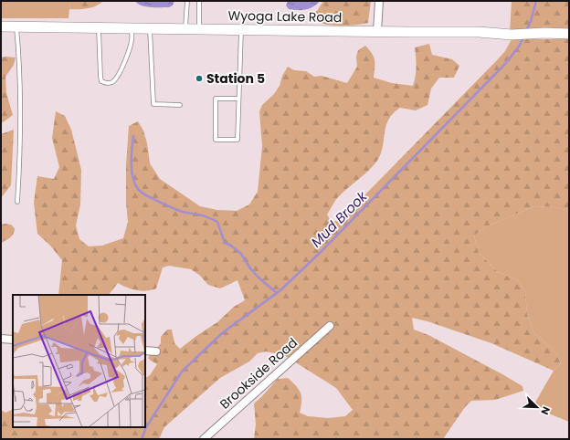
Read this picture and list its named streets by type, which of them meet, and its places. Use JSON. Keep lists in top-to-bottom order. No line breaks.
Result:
{"streets":{"street":["Wyoga Lake Road","Brookside Road"]},"water":["Mud Brook"],"places":["Station 5"],"north":"bottom right"}
